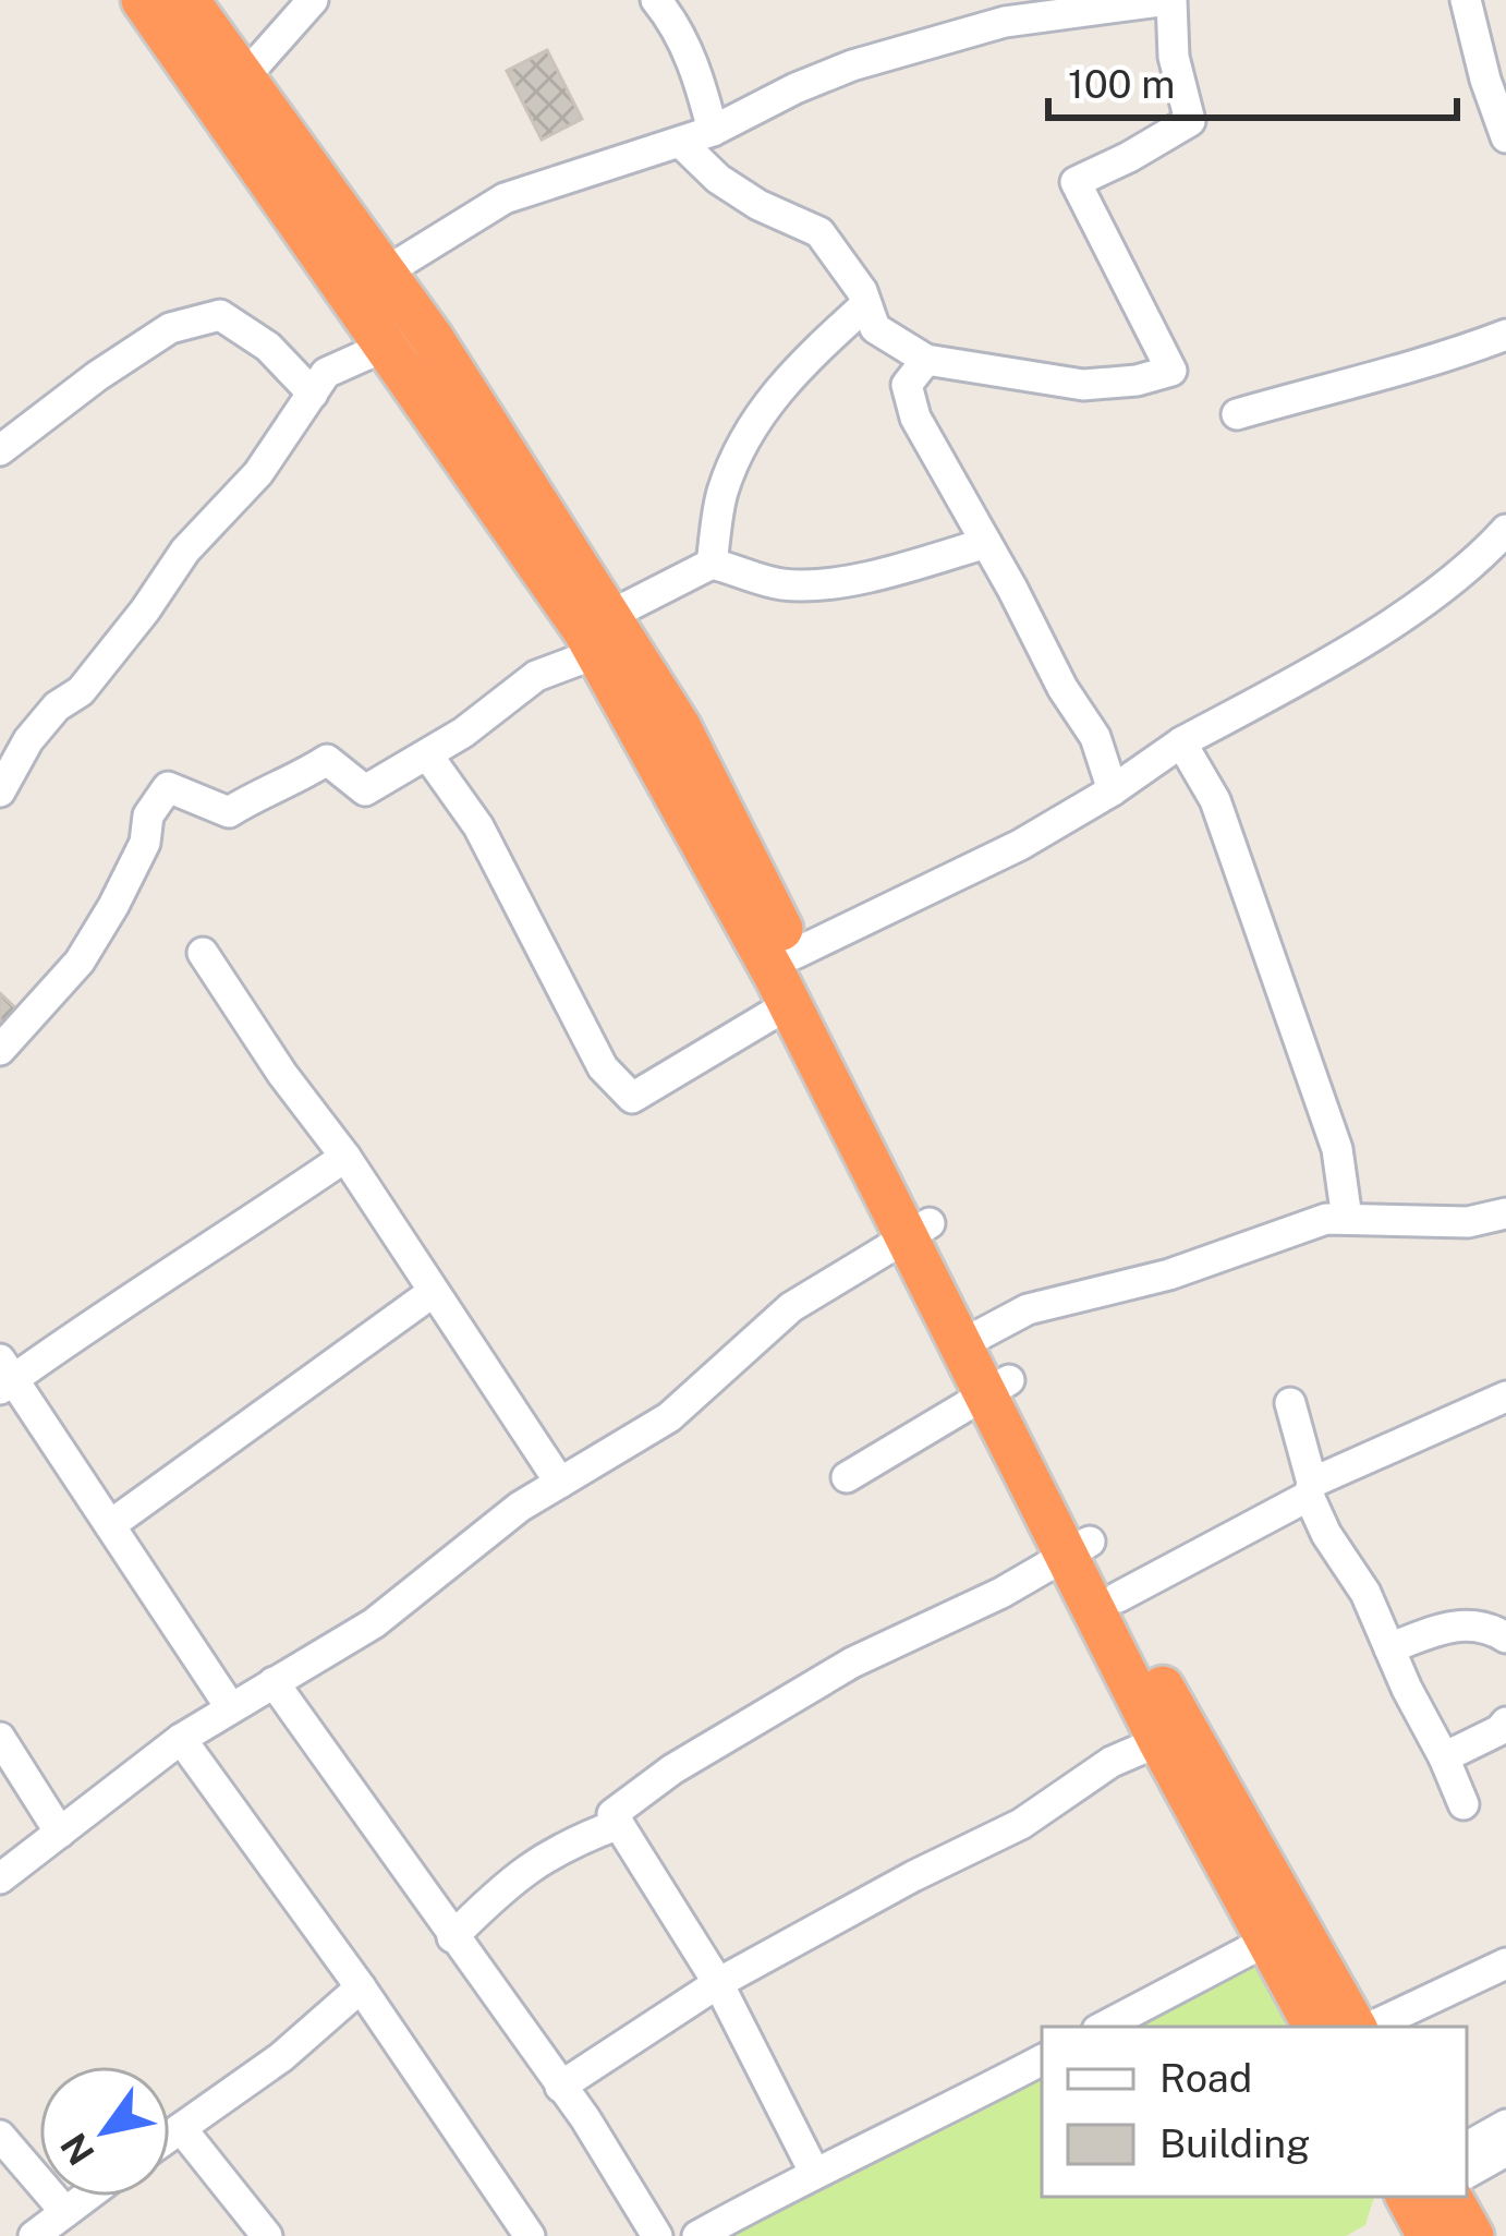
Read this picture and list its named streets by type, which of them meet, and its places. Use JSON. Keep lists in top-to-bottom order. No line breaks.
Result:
{"legend":["Road","Building"],"scale_bar":"100 m","north":"bottom left"}
